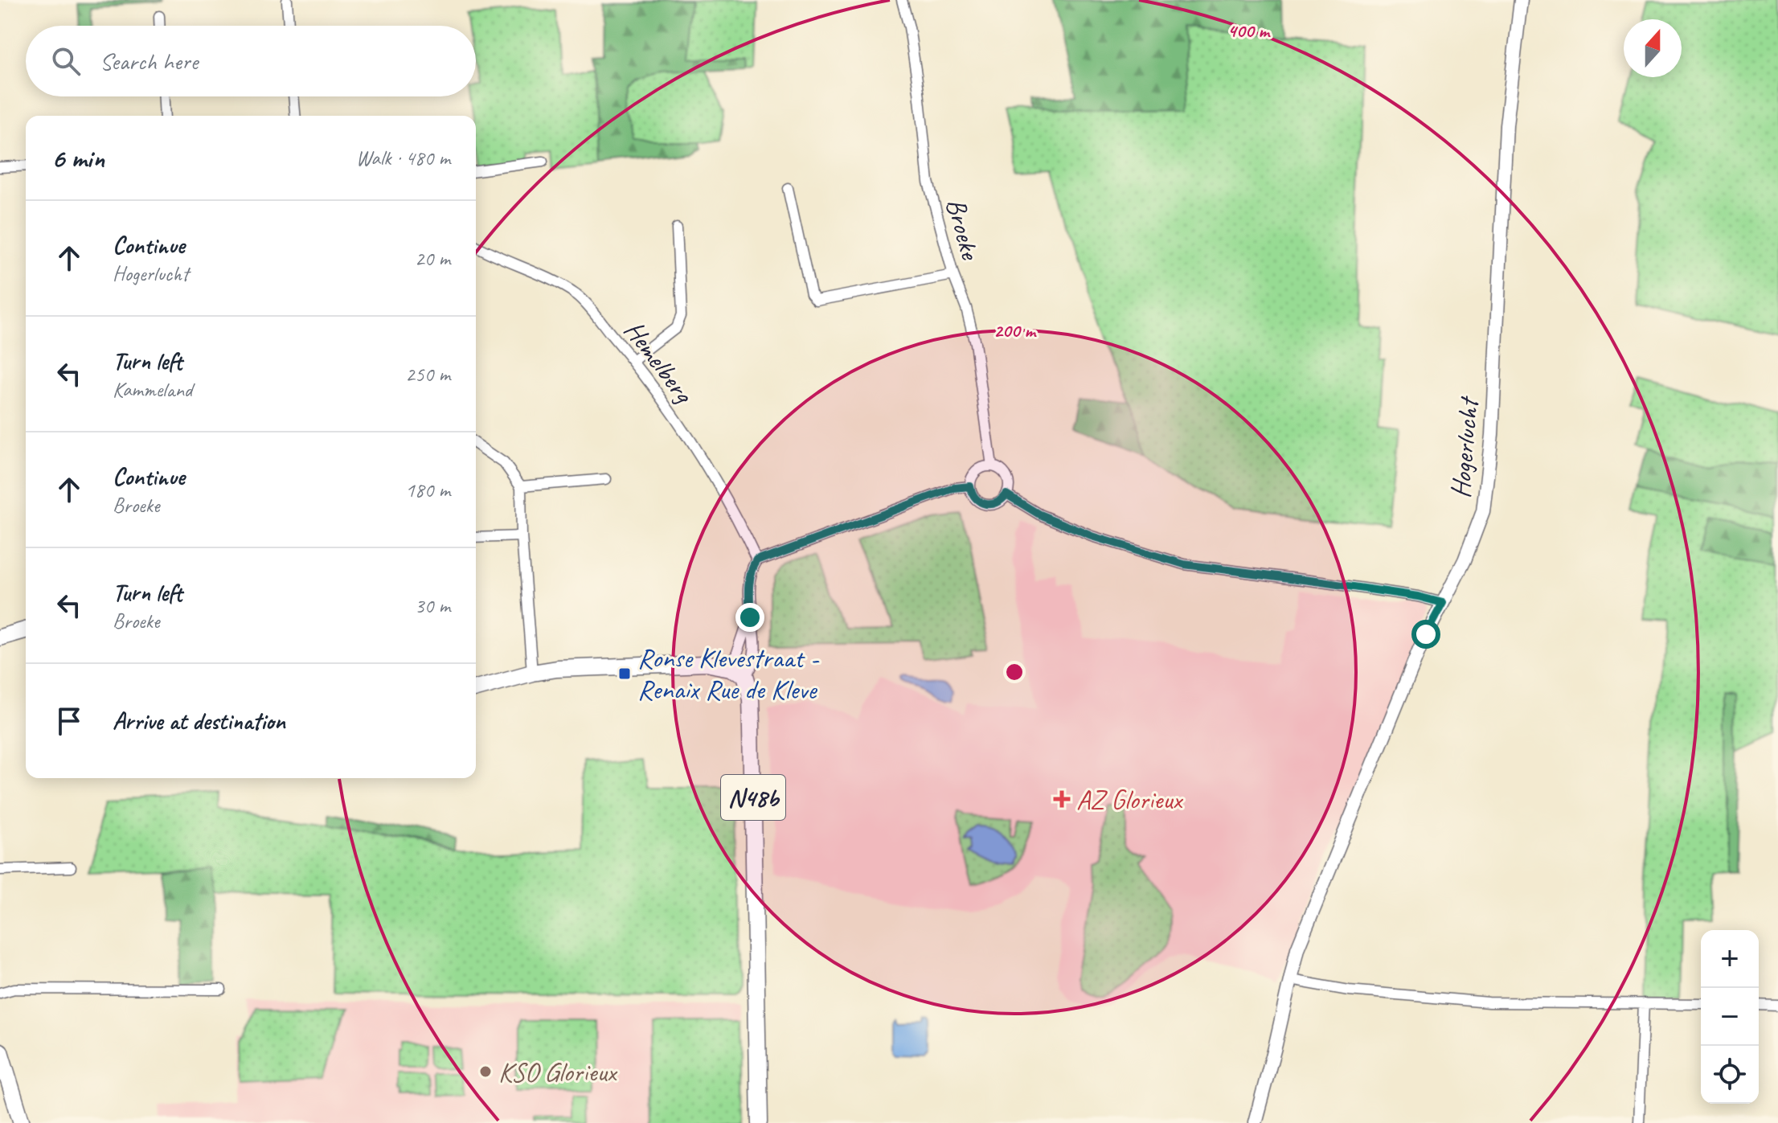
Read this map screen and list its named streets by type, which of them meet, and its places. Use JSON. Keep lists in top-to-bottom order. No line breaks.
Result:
{"streets":{"main road":["N48b"],"street":["Broeke","Hemelberg","Hogerlucht"]},"places":{"transit":["Ronse Klevestraat - Renaix Rue de Kleve"],"health":["AZ Glorieux"],"other":["KSO Glorieux"]},"north":"top","page":{"search":"Search here","heading":["6 min","Walk · 480 m"],"list":[["Continue","Hogerlucht","20 m"],["Turn left","Kammeland","250 m"],["Continue","Broeke","180 m"],["Turn left","Broeke","30 m"],"Arrive at destination"],"map_buttons":["+","−"]},"rings":["400 m","200 m"]}
